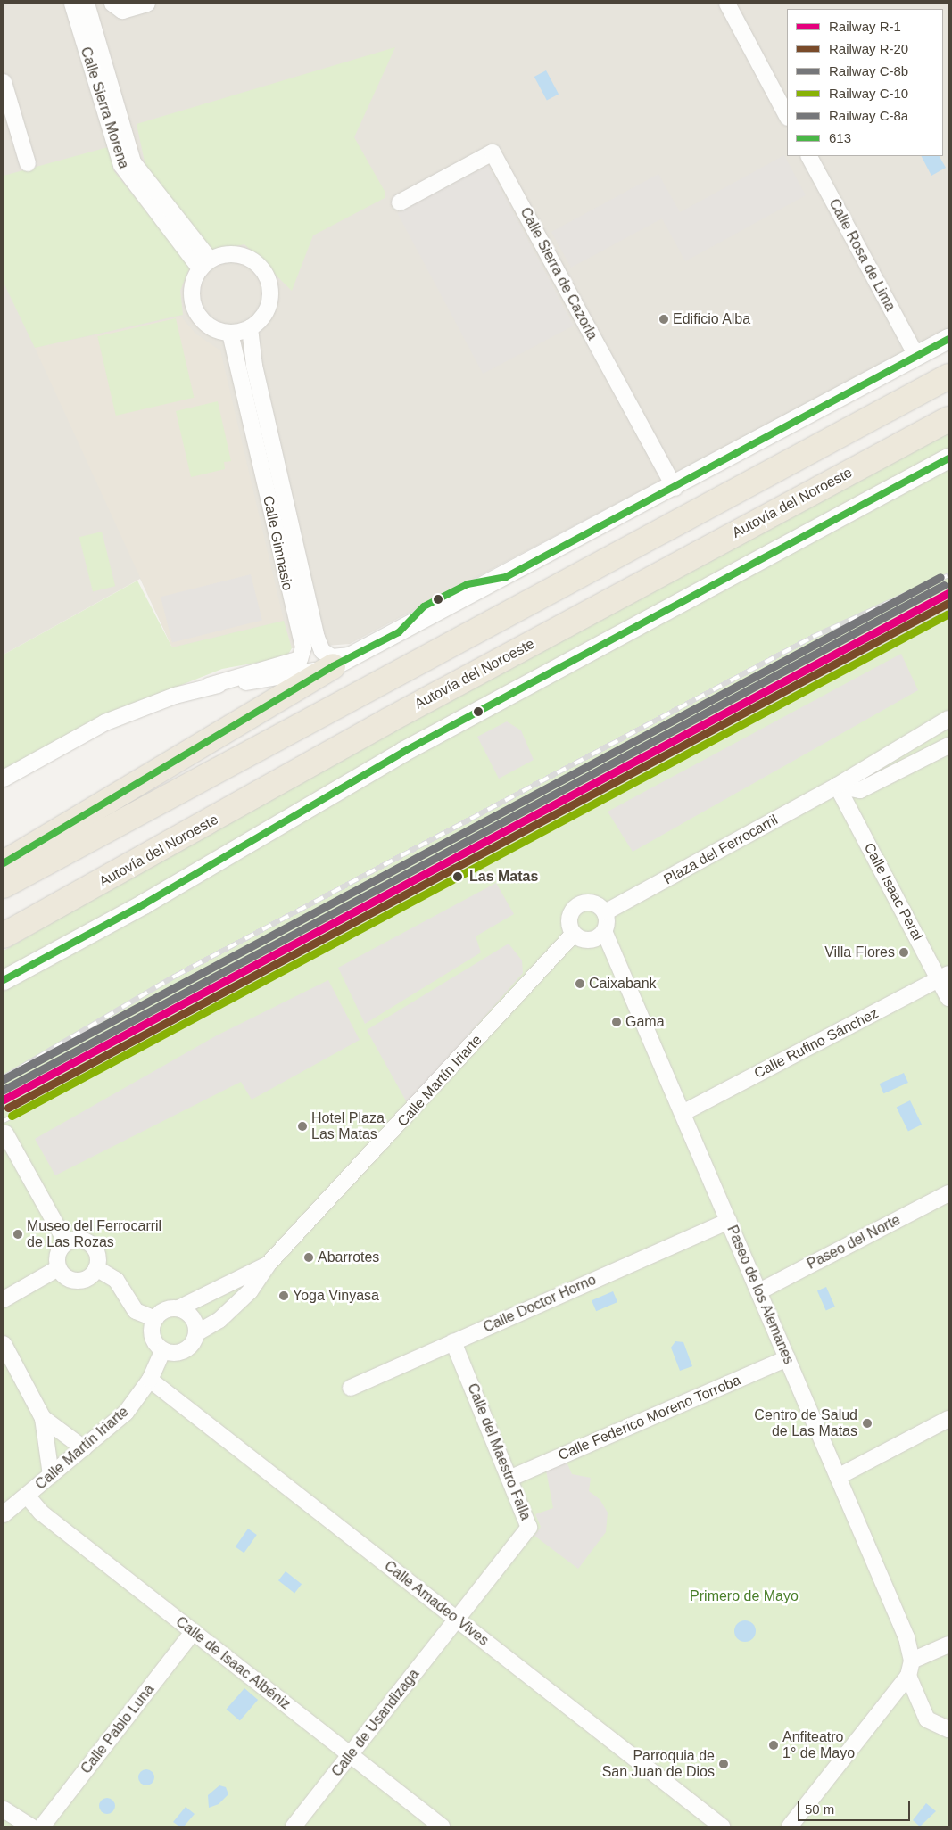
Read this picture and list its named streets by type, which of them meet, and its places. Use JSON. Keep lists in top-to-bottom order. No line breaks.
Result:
{"streets":{"highway":["Autovía del Noroeste"],"street":["Calle Sierra Morena","Calle Rosa de Lima","Calle Sierra de Cazorla","Calle Gimnasio","Plaza del Ferrocarril","Calle Isaac Peral","Calle Rufino Sánchez","Calle Martín Iriarte","Paseo del Norte","Paseo de los Alemanes","Calle Doctor Horno","Calle Federico Moreno Torroba","Calle del Maestro Falla","Calle Amadeo Vives","Calle de Isaac Albéniz","Calle de Usandizaga","Calle Pablo Luna"]},"crossings":[["Calle Sierra Morena","Calle Gimnasio"],["Plaza del Ferrocarril","Calle Isaac Peral"],["Plaza del Ferrocarril","Calle Martín Iriarte"],["Plaza del Ferrocarril","Paseo de los Alemanes"],["Calle Isaac Peral","Calle Rufino Sánchez"],["Calle Rufino Sánchez","Paseo de los Alemanes"],["Calle Martín Iriarte","Paseo de los Alemanes"],["Calle Martín Iriarte","Calle Amadeo Vives"],["Calle Martín Iriarte","Calle de Isaac Albéniz"],["Paseo del Norte","Paseo de los Alemanes"],["Paseo de los Alemanes","Calle Doctor Horno"],["Paseo de los Alemanes","Calle Federico Moreno Torroba"],["Calle Doctor Horno","Calle del Maestro Falla"],["Calle Federico Moreno Torroba","Calle del Maestro Falla"],["Calle del Maestro Falla","Calle Amadeo Vives"],["Calle del Maestro Falla","Calle de Usandizaga"],["Calle Amadeo Vives","Calle de Usandizaga"],["Calle de Isaac Albéniz","Calle de Usandizaga"],["Calle de Isaac Albéniz","Calle Pablo Luna"]],"parks":["Primero de Mayo"],"places":["Edificio Alba","Las Matas","Villa Flores","Caixabank","Gama","Hotel Plaza Las Matas","Museo del Ferrocarril de Las Rozas","Abarrotes","Yoga Vinyasa","Centro de Salud de Las Matas","Anfiteatro 1° de Mayo","Parroquia de San Juan de Dios"],"lines":["transit line 613","rail line C-8a","rail line C-8b","rail line R-1","rail line R-20","rail line C-10"],"legend":["Railway R-1","Railway R-20","Railway C-8b","Railway C-10","Railway C-8a","613"],"scale_bar":"50 m"}
